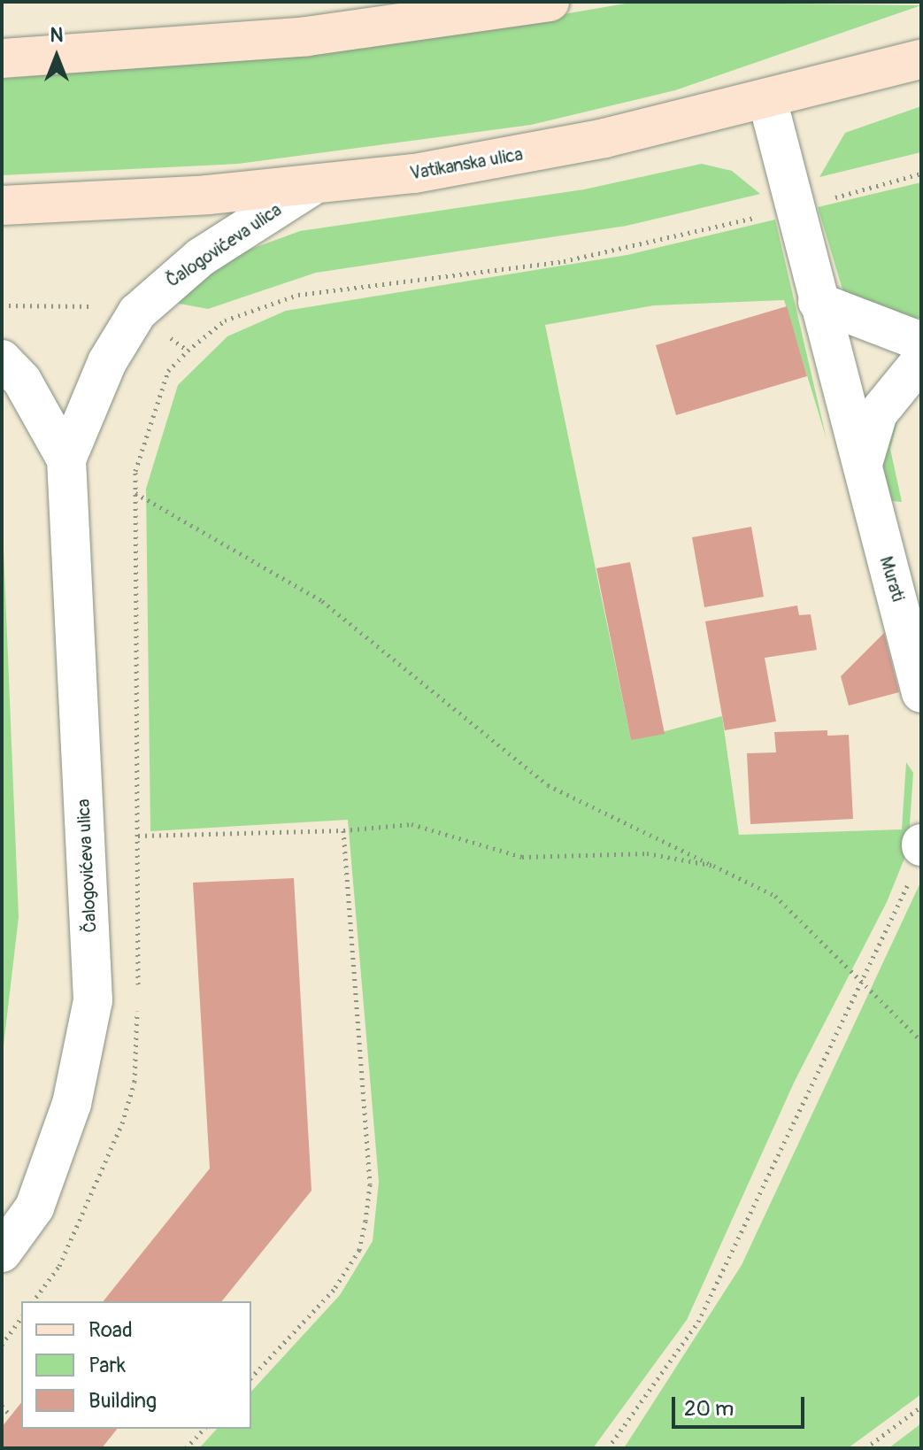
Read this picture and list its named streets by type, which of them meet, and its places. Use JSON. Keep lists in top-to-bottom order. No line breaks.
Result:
{"streets":{"street":["Vatikanska ulica","Čalogovićeva ulica","Murati"]},"crossings":[["Vatikanska ulica","Čalogovićeva ulica"],["Vatikanska ulica","Murati"]],"legend":["Road","Park","Building"],"scale_bar":"20 m","north":"top"}
